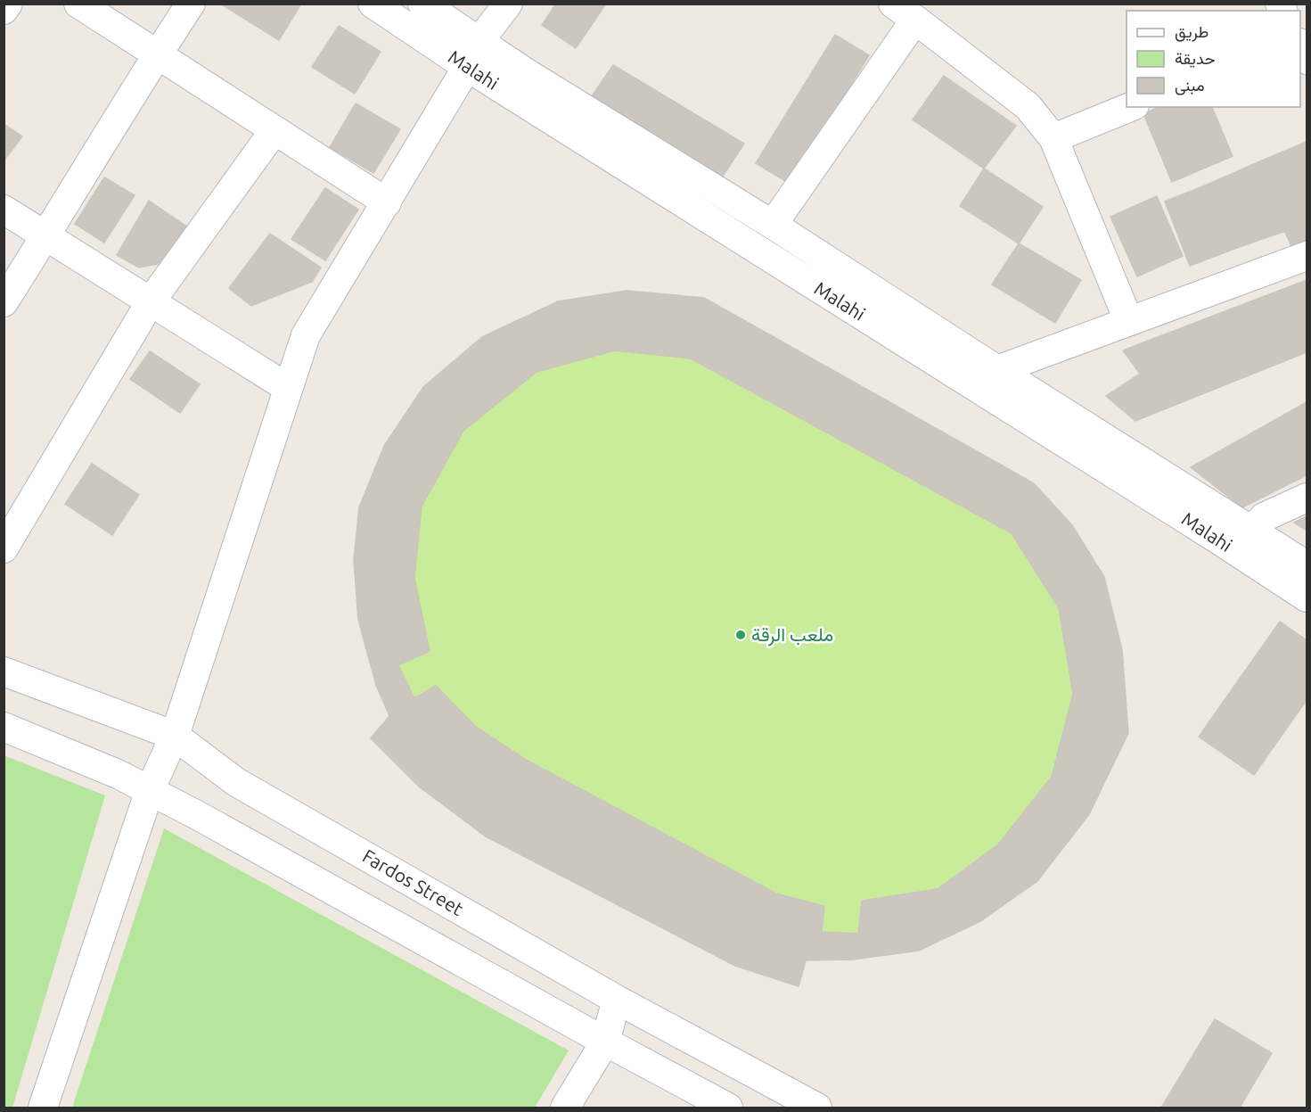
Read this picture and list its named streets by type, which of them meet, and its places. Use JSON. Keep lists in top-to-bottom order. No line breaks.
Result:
{"streets":{"street":["Malahi","Fardos Street"]},"places":["ملعب الرقة"],"legend":["طريق","حديقة","مبنى"]}
